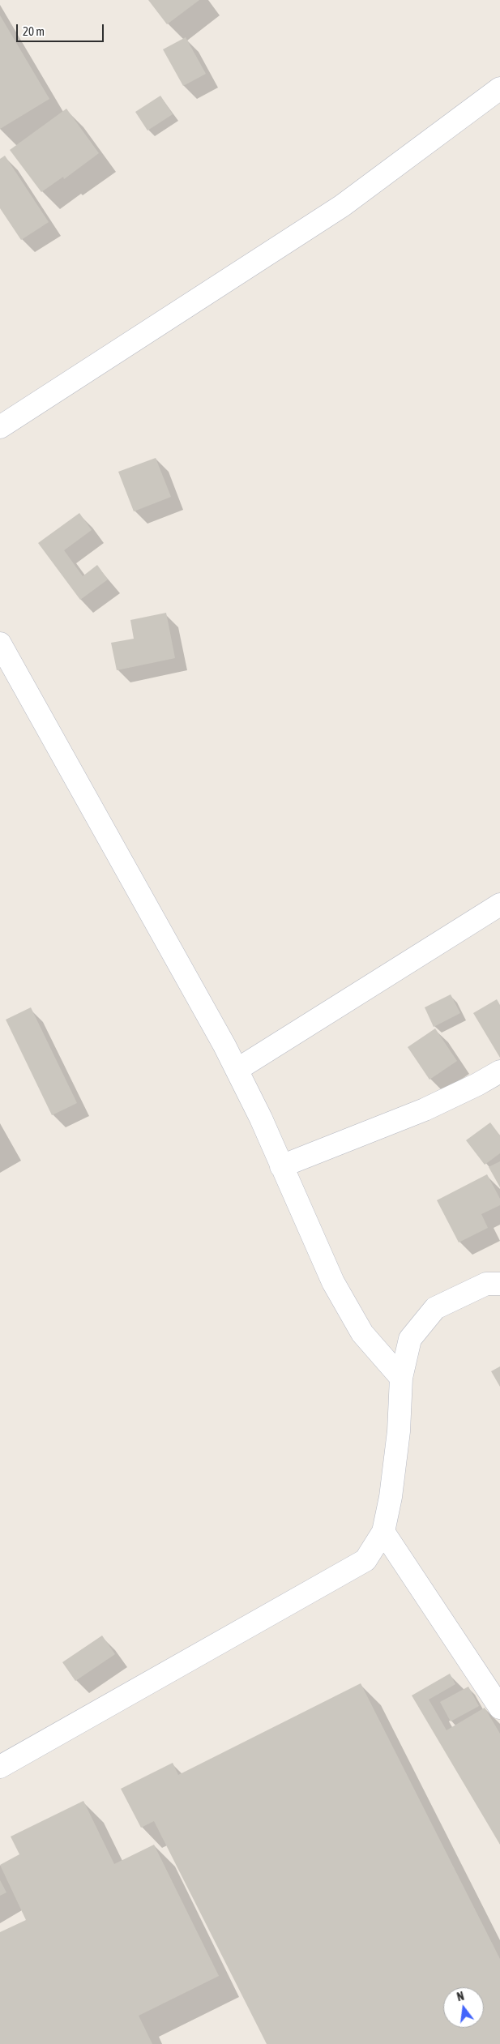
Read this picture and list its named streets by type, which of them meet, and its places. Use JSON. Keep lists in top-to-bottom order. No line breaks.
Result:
{"scale_bar":"20 m","north":"top"}
